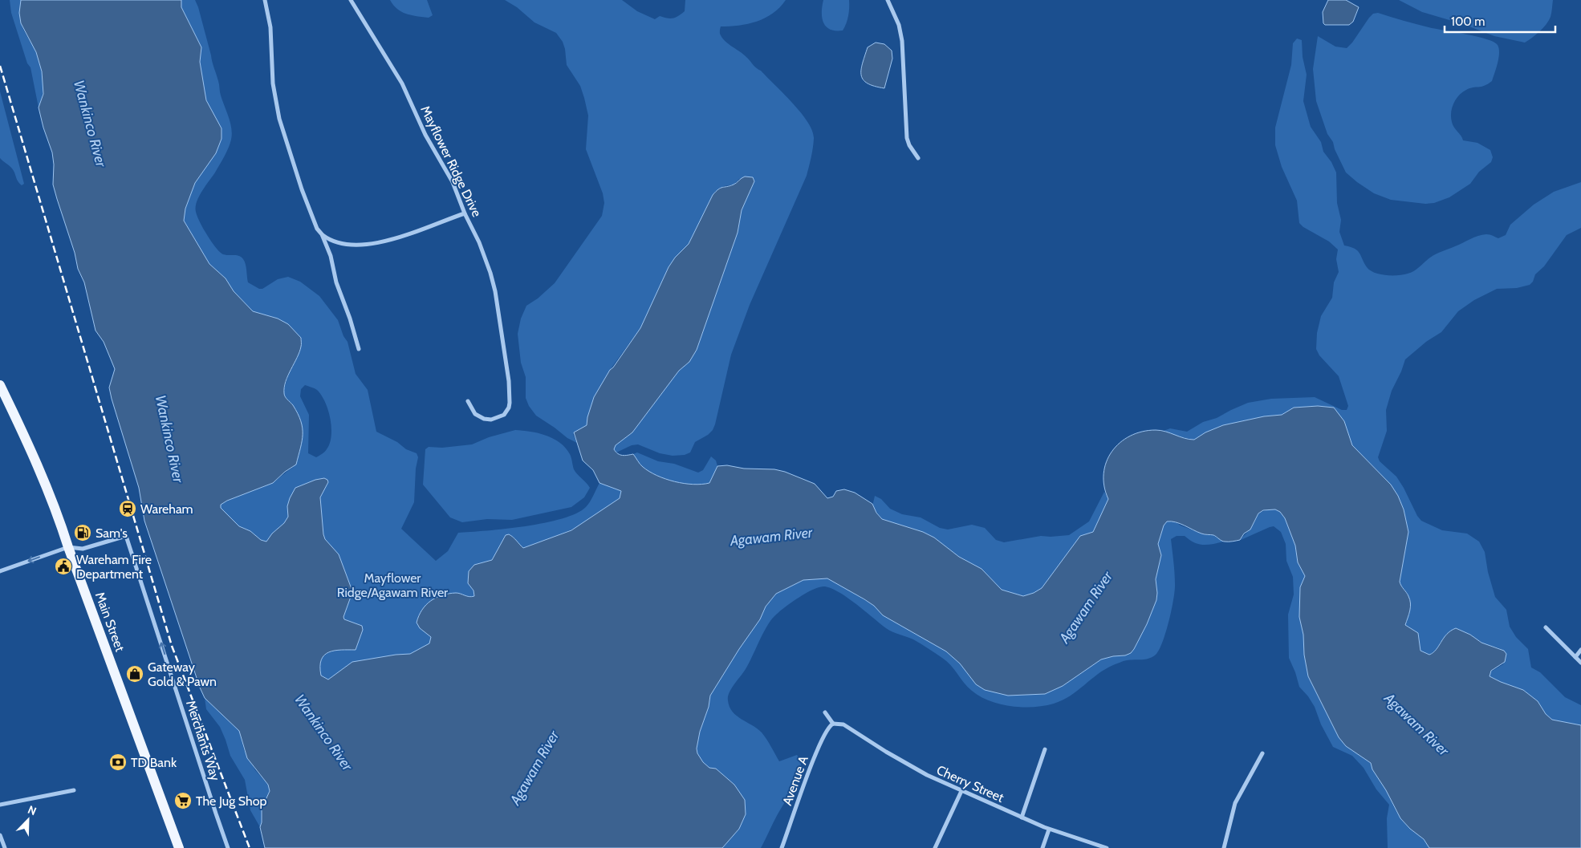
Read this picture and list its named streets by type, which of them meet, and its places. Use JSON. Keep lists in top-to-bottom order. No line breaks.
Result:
{"streets":{"main road":["Main Street"],"street":["Mayflower Ridge Drive","Merchants Way","Avenue A","Cherry Street"]},"crossings":[["Main Street","Merchants Way"],["Avenue A","Cherry Street"]],"one_way":["Merchants Way"],"water":["Wankinco River","Agawam River"],"parks":["Mayflower Ridge/Agawam River"],"places":{"station":["Wareham"],"fuel station":["Sam's"],"public building":["Wareham Fire Department"],"shop":["Gateway Gold & Pawn"],"bank":["TD Bank"],"supermarket":["The Jug Shop"]},"scale_bar":"100 m","north":"top right"}
